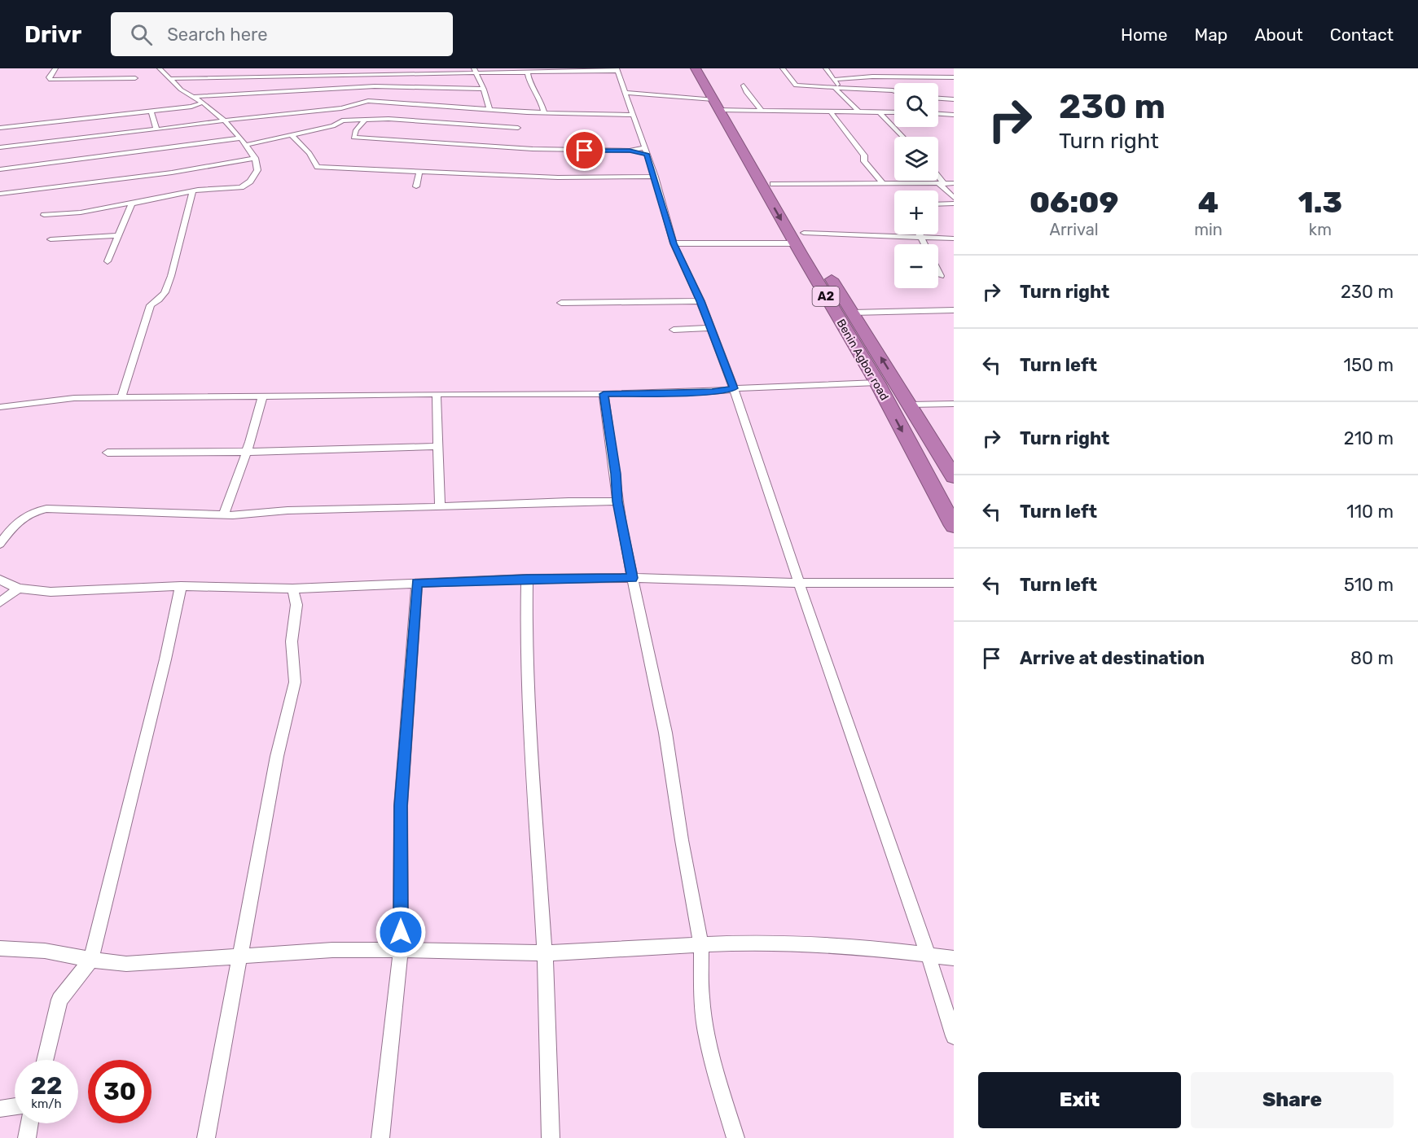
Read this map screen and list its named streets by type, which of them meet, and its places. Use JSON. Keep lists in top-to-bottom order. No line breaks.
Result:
{"streets":{"highway":["A2","Benin Agbor road"]},"page":{"header":"Drivr","search":"Search here","nav":["Home","Map","About","Contact"],"turn":["230 m","Turn right"],"map_buttons":["+","−"],"eta":["06:09","Arrival","4","min","1.3","km"],"list":[{"name":"Turn right","value":"230 m"},{"name":"Turn left","value":"150 m"},{"name":"Turn right","value":"210 m"},{"name":"Turn left","value":"110 m"},{"name":"Turn left","value":"510 m"},{"name":"Arrive at destination","value":"80 m"}],"speed":"22 km/h","limit":"30","buttons":["Exit","Share"]}}
